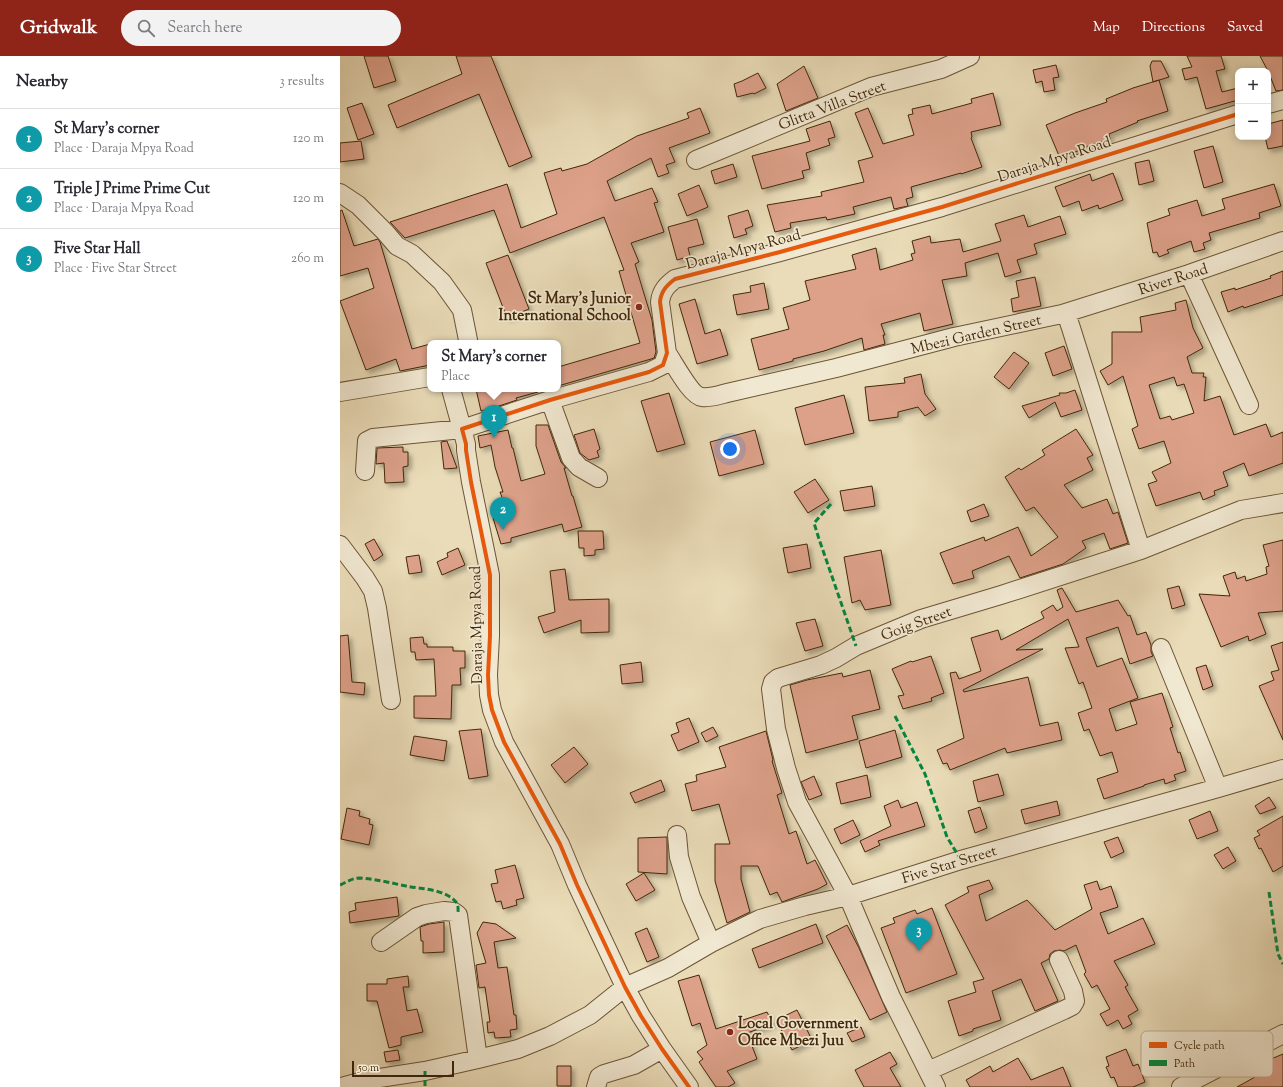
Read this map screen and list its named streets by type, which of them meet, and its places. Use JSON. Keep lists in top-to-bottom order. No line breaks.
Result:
{"streets":{"street":["Glitta Villa Street","Daraja Mpya Road","River Road","Mbezi Garden Street","Goig Street","Five Star Street"]},"crossings":[["Daraja Mpya Road","Mbezi Garden Street"],["Daraja Mpya Road","Five Star Street"],["River Road","Mbezi Garden Street"],["Mbezi Garden Street","Goig Street"],["Goig Street","Five Star Street"]],"places":["St Mary's Junior International School","Local Government Office Mbezi Juu"],"legend":["Cycle path","Path"],"scale_bar":"50 m","page":{"header":"Gridwalk","search":"Search here","nav":["Map","Directions","Saved"],"heading":["Nearby","3 results"],"map_buttons":["+","−"],"list":[{"mark":"1","name":"St Mary's corner","note":"Place · Daraja Mpya Road","value":"120 m"},{"mark":"2","name":"Triple J Prime Prime Cut","note":"Place · Daraja Mpya Road","value":"120 m"},{"mark":"3","name":"Five Star Hall","note":"Place · Five Star Street","value":"260 m"}],"popup":["St Mary's corner","Place"],"pins":["1","2","3"],"scale":"50 m"}}
